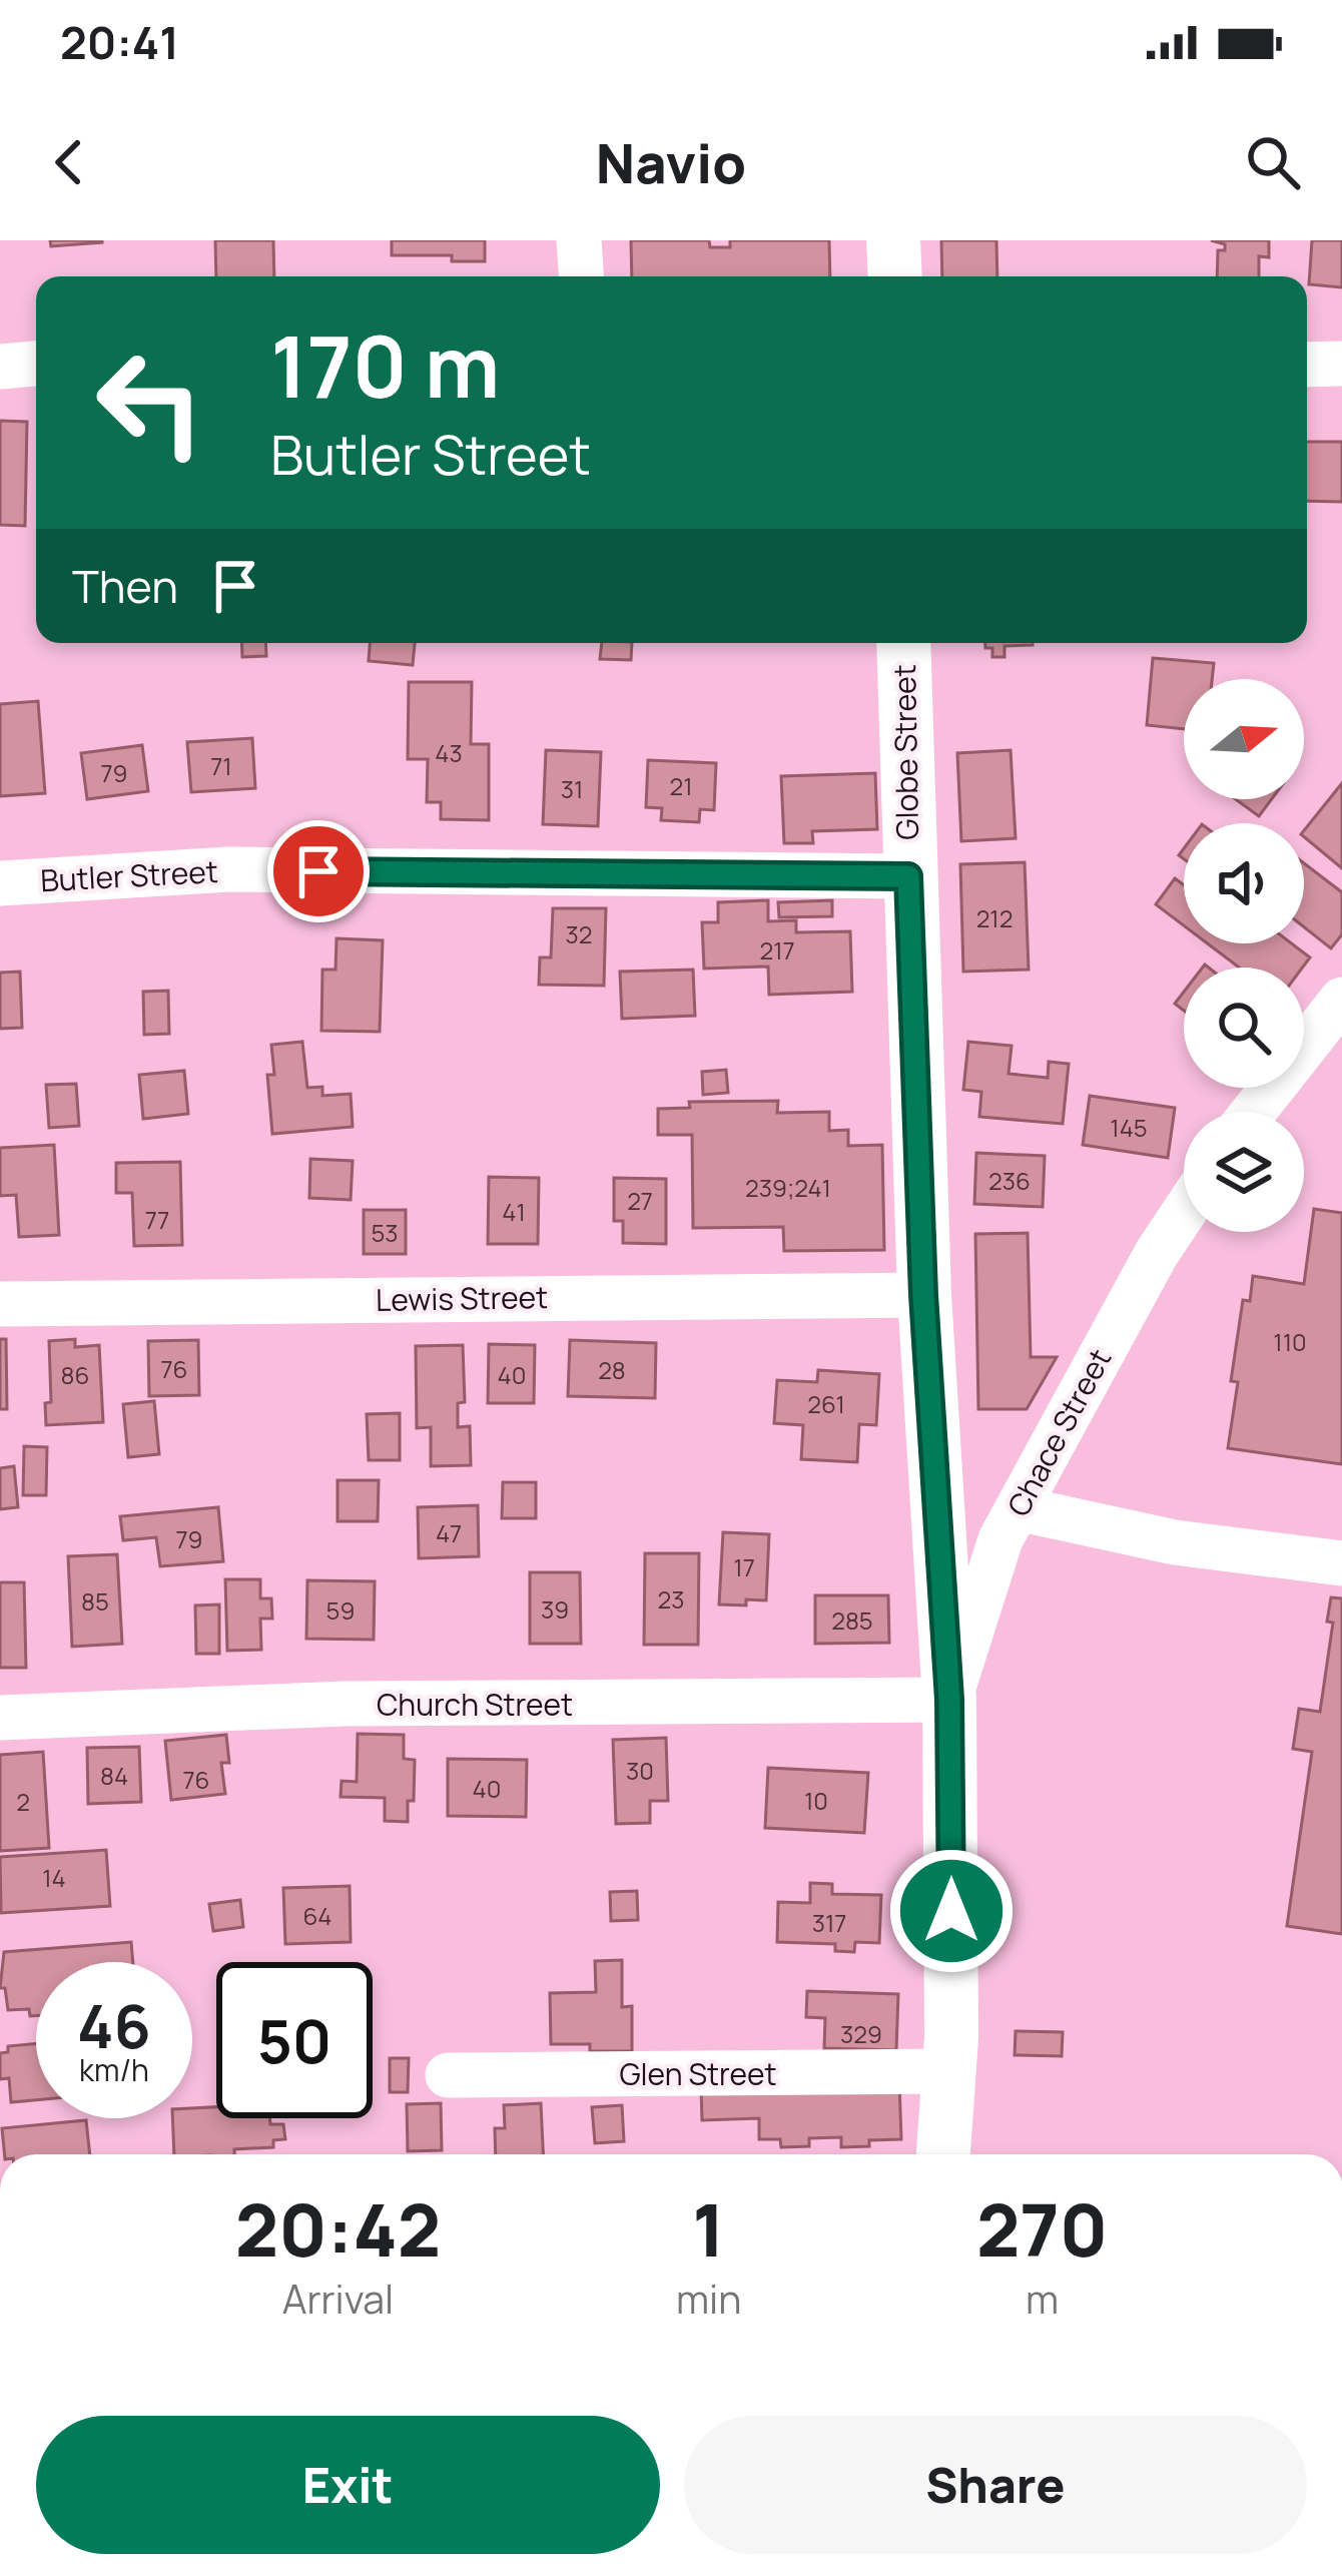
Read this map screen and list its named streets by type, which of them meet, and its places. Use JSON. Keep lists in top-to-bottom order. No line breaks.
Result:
{"streets":{"main road":["Globe Street"],"street":["Butler Street","Lewis Street","Chace Street","Church Street","Glen Street"]},"crossings":[["Globe Street","Butler Street"],["Globe Street","Lewis Street"],["Globe Street","Chace Street"],["Globe Street","Church Street"],["Globe Street","Glen Street"],["Chace Street","Church Street"]],"house_numbers":["43","71","79","21","31","212","32","217","145","236","239;241","27","41","77","53","110","76","28","86","40","261","47","79","17","23","85","39","59","285","30","84","76","40","10","2","14","64","317","329"],"north":"right","page":{"status":"20:41","header":"Navio","turn":["170 m","Butler Street"],"then":"Then","speed":"46 km/h","limit":"50","eta":["20:42","Arrival","1","min","270","m"],"buttons":["Exit","Share"]}}
